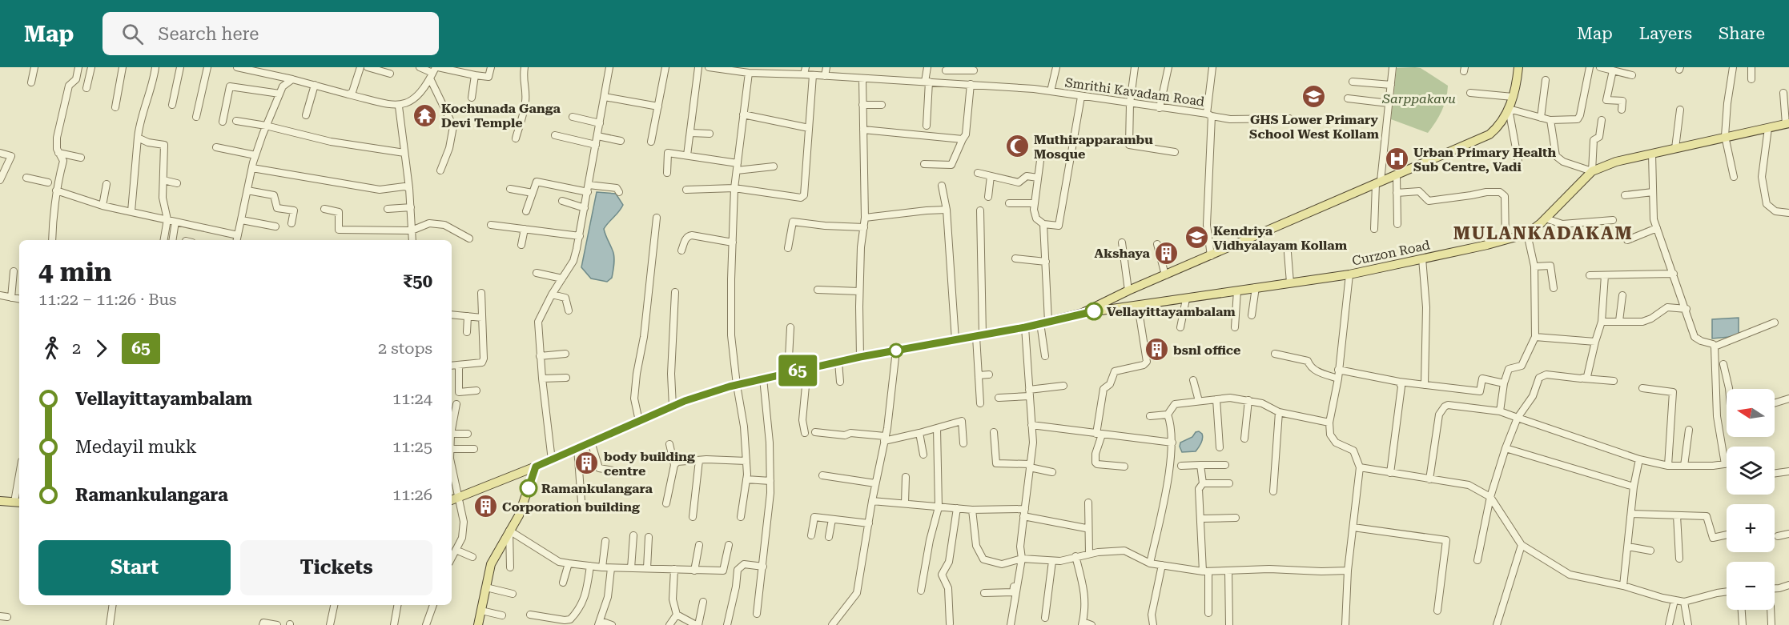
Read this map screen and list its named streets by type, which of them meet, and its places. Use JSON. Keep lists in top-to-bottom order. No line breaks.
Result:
{"streets":{"main road":["Curzon Road"],"street":["Smrithi Kavadam Road"]},"districts":["MULANKADAKAM"],"parks":["Sarppakavu"],"places":{"school or university":["GHS Lower Primary School West Kollam","Kendriya Vidhyalayam Kollam"],"temple":["Kochunada Ganga Devi Temple"],"mosque":["Muthirapparambu Mosque"],"hospital":["Urban Primary Health Sub Centre, Vadi"],"building":["Akshaya","bsnl office","body building centre","Corporation building"],"other":["Vellayittayambalam","Ramankulangara"]},"lines":["bus line 65"],"north":"left","page":{"header":"Map","search":"Search here","nav":["Map","Layers","Share"],"on_map":"65","heading":["4 min","11:22 – 11:26 · Bus","₹50"],"legs":["2","65","2 stops"],"list":[{"name":"Vellayittayambalam","value":"11:24"},{"name":"Medayil mukk","value":"11:25"},{"name":"Ramankulangara","value":"11:26"}],"map_buttons":["+","−"],"buttons":["Start","Tickets"]}}
